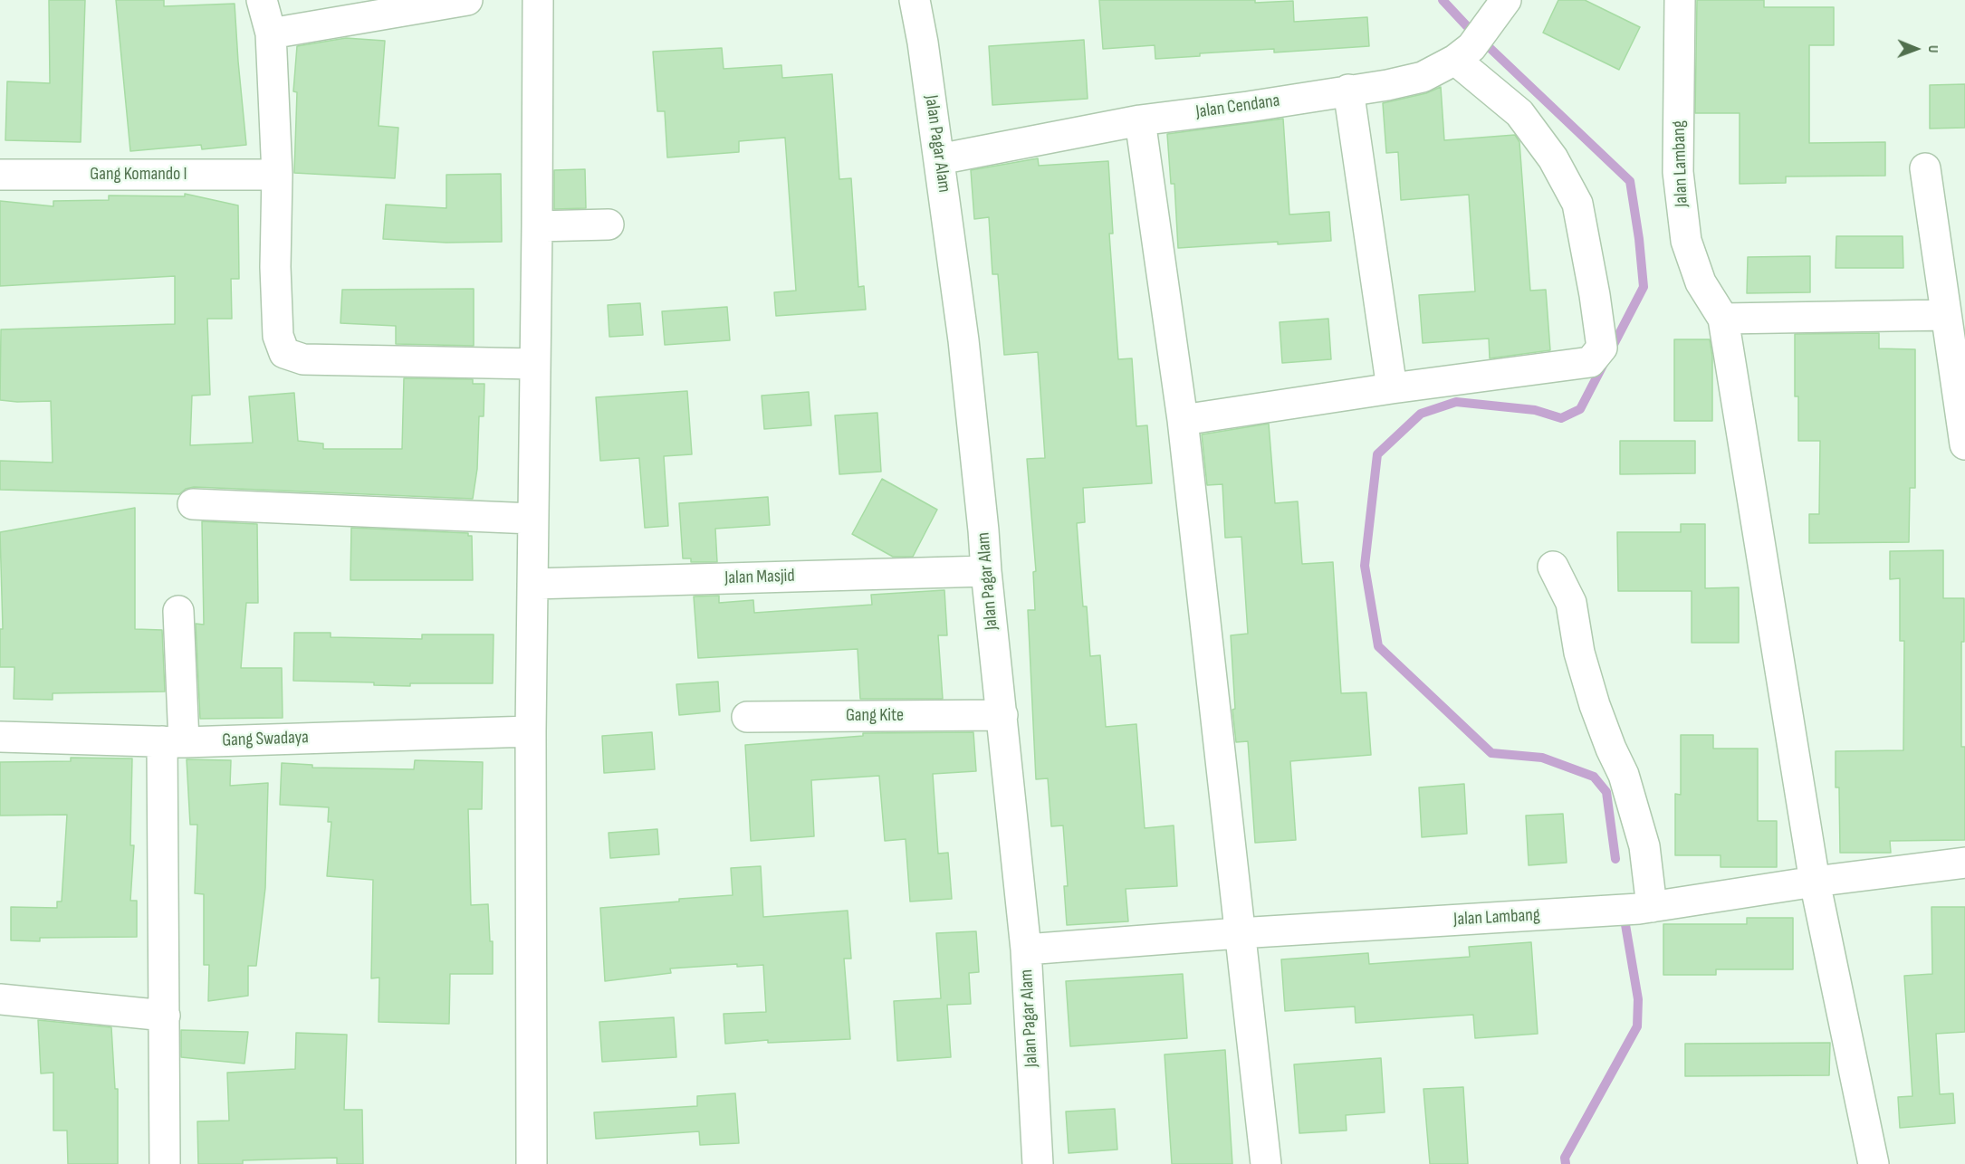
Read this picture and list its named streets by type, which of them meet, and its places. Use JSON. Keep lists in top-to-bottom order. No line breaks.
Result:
{"streets":{"street":["Jalan Cendana","Jalan Pagar Alam","Jalan Lambang","Gang Komando I","Jalan Masjid","Gang Kite","Gang Swadaya"]},"crossings":[["Jalan Cendana","Jalan Pagar Alam"],["Jalan Pagar Alam","Jalan Lambang"],["Jalan Pagar Alam","Jalan Masjid"],["Jalan Pagar Alam","Gang Kite"]],"north":"right"}
